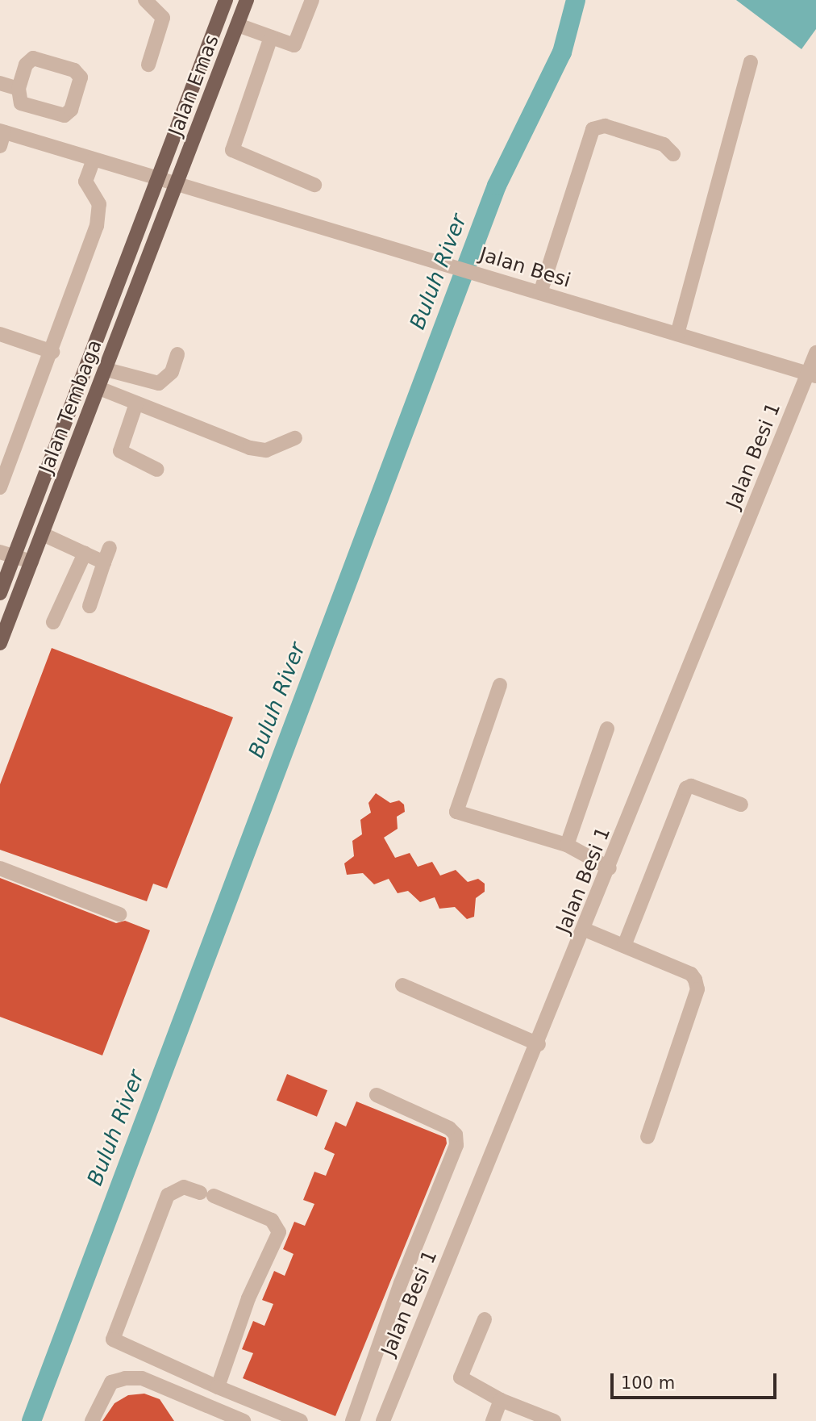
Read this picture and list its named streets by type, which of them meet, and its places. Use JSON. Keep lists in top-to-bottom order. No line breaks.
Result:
{"streets":{"main road":["Jalan Emas","Jalan Tembaga"],"street":["Jalan Besi","Jalan Besi 1"]},"crossings":[["Jalan Emas","Jalan Besi"],["Jalan Emas","Jalan Tembaga"],["Jalan Besi","Jalan Tembaga"],["Jalan Besi","Jalan Besi 1"]],"water":["Buluh River"],"scale_bar":"100 m"}
